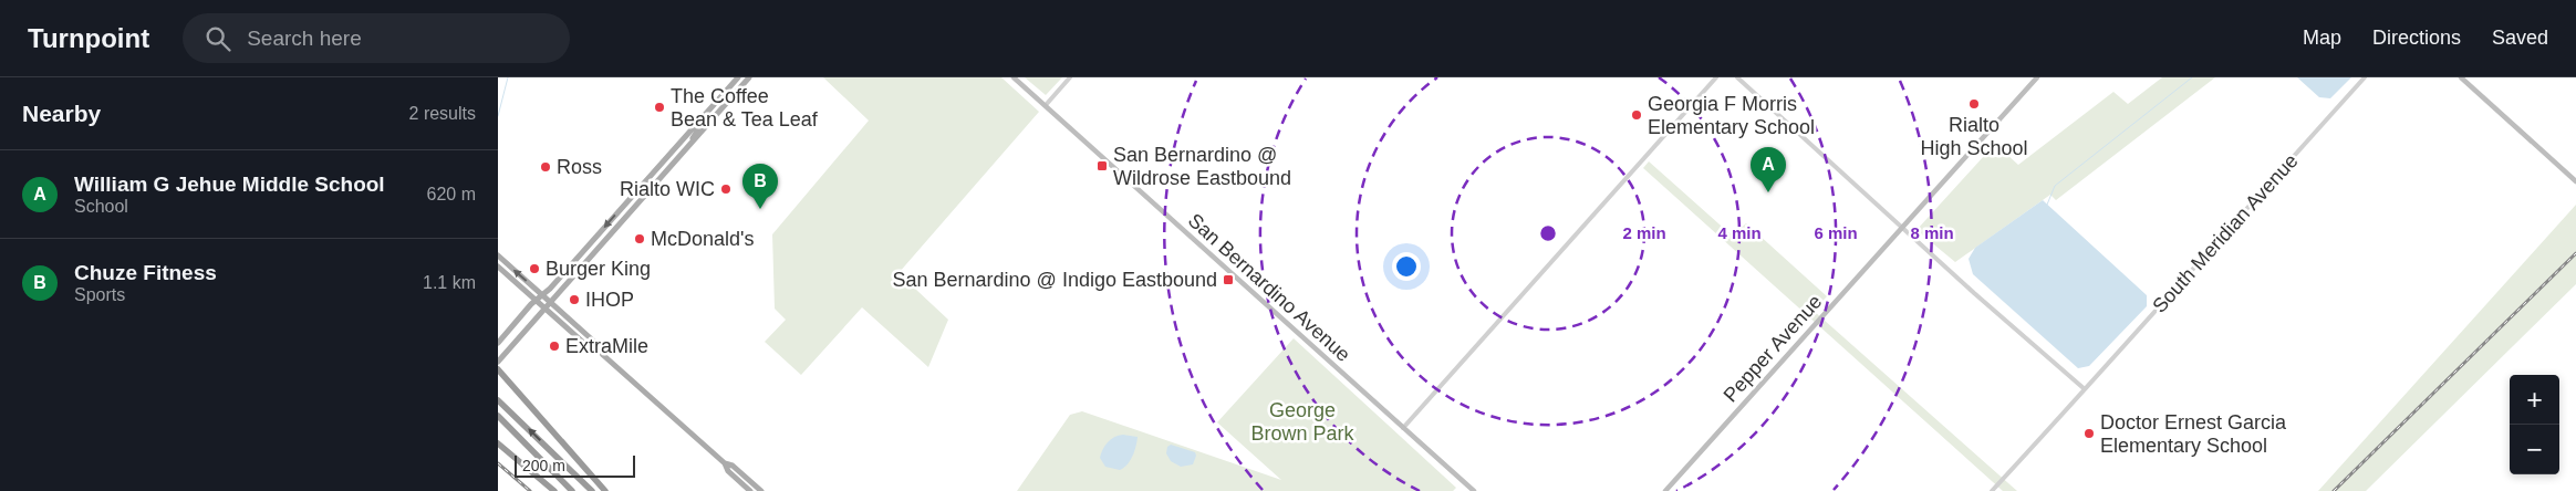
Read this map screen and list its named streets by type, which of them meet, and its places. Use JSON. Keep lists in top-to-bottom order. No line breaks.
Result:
{"streets":{"main road":["San Bernardino Avenue","Pepper Avenue"],"street":["South Meridian Avenue"]},"parks":["George Brown Park"],"places":{"other":["Rialto High School","The Coffee Bean & Tea Leaf","Georgia F Morris Elementary School","Ross","Rialto WIC","McDonald's","Burger King","IHOP","ExtraMile","Doctor Ernest Garcia Elementary School"],"transit":["San Bernardino @ Wildrose Eastbound","San Bernardino @ Indigo Eastbound"]},"scale_bar":"200 m","page":{"header":"Turnpoint","search":"Search here","nav":["Map","Directions","Saved"],"heading":["Nearby","2 results"],"pins":["A","B"],"list":[{"mark":"A","name":"William G Jehue Middle School","note":"School","value":"620 m"},{"mark":"B","name":"Chuze Fitness","note":"Sports","value":"1.1 km"}],"map_buttons":["+","−"],"scale":"200 m"},"rings":["2 min","4 min","6 min","8 min"]}
